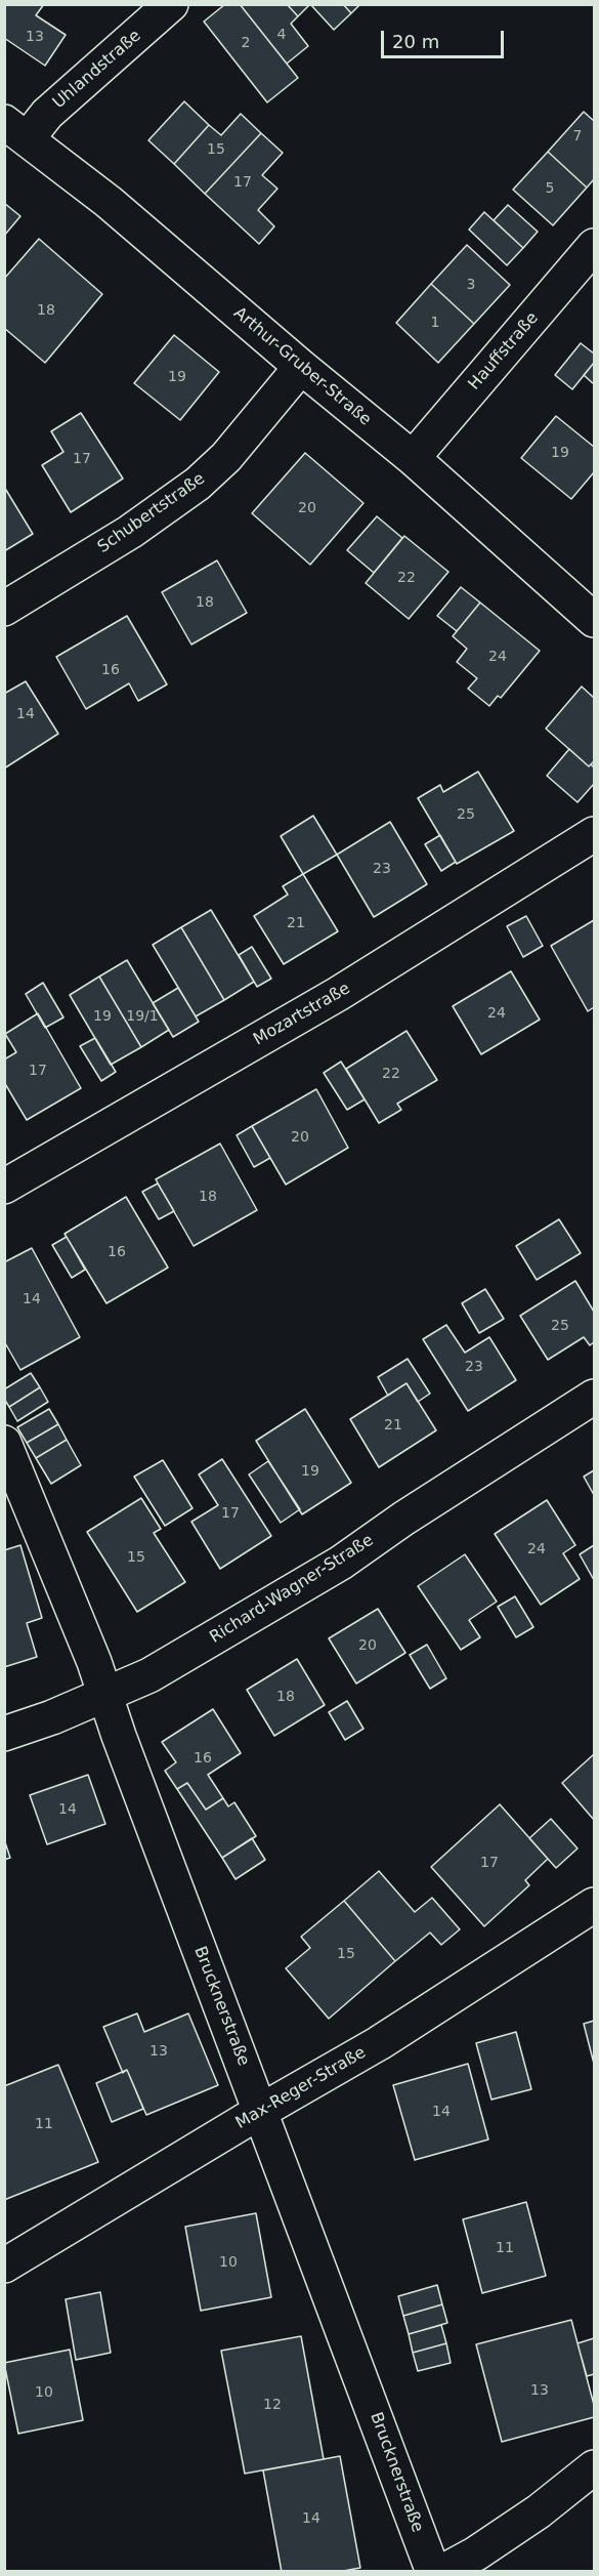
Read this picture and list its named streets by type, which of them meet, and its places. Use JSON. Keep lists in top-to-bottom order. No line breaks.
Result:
{"streets":{"street":["Uhlandstraße","Hauffstraße","Arthur-Gruber-Straße","Schubertstraße","Mozartstraße","Richard-Wagner-Straße","Brucknerstraße","Max-Reger-Straße"]},"crossings":[["Uhlandstraße","Arthur-Gruber-Straße"],["Hauffstraße","Arthur-Gruber-Straße"],["Arthur-Gruber-Straße","Schubertstraße"],["Richard-Wagner-Straße","Brucknerstraße"],["Brucknerstraße","Max-Reger-Straße"]],"house_numbers":["4","13","2","7","15","17","5","3","18","1","19","19","17","20","22","18","24","16","14","25","23","21","24","19","19/1","17","22","20","18","16","14","25","23","21","19","17","24","15","20","18","16","14","17","15","13","14","11","11","10","13","10","12","14"],"scale_bar":"20 m"}
